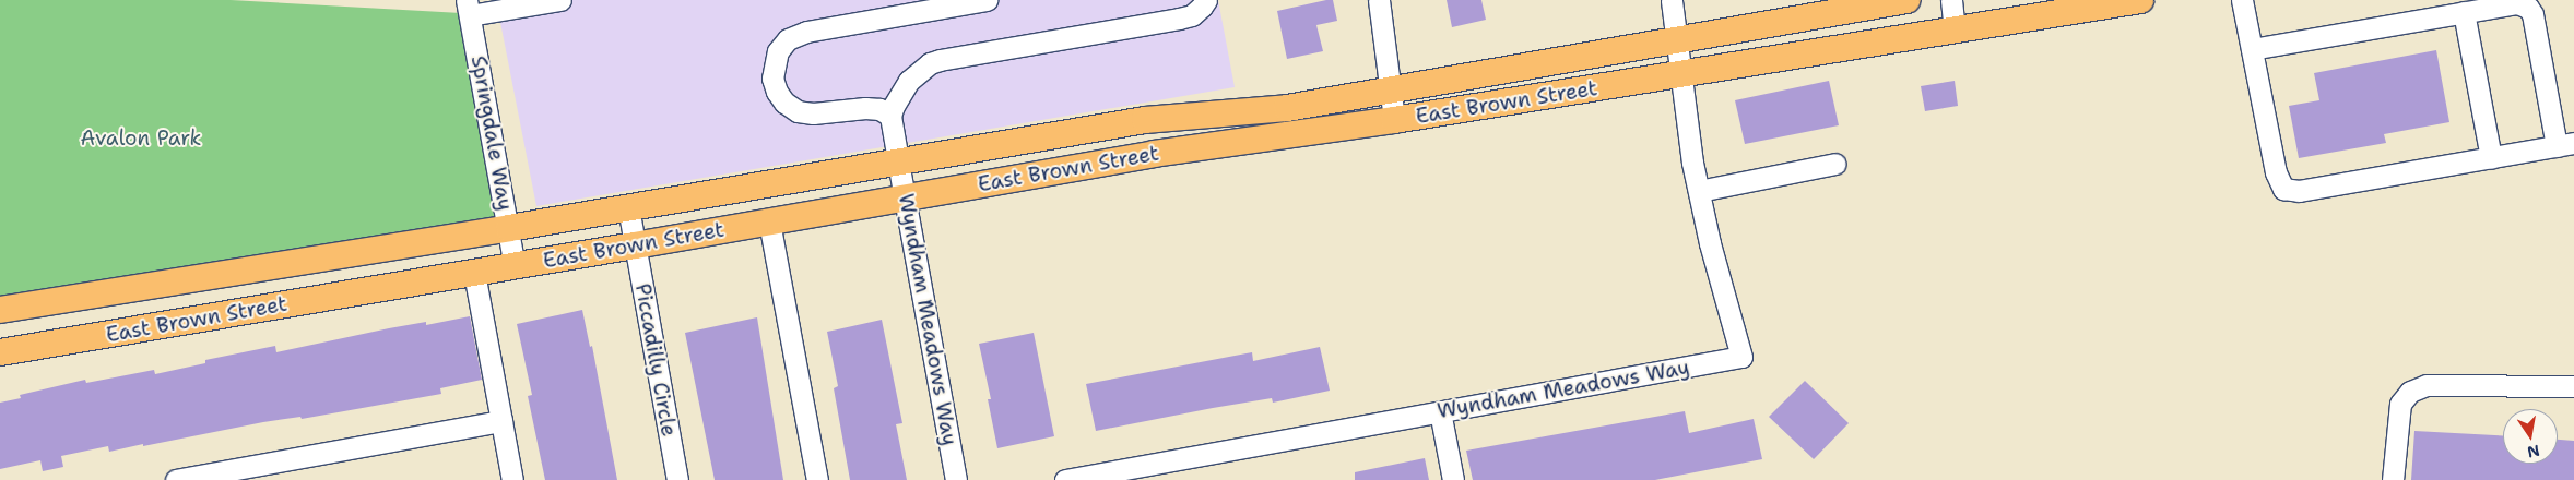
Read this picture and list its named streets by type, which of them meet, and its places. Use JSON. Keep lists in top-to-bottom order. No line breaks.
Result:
{"streets":{"main road":["East Brown Street"],"street":["Springdale Way","Wyndham Meadows Way","Piccadilly Circle"]},"crossings":[["East Brown Street","Springdale Way"],["East Brown Street","Wyndham Meadows Way"],["East Brown Street","Piccadilly Circle"]],"parks":["Avalon Park"],"north":"bottom"}
